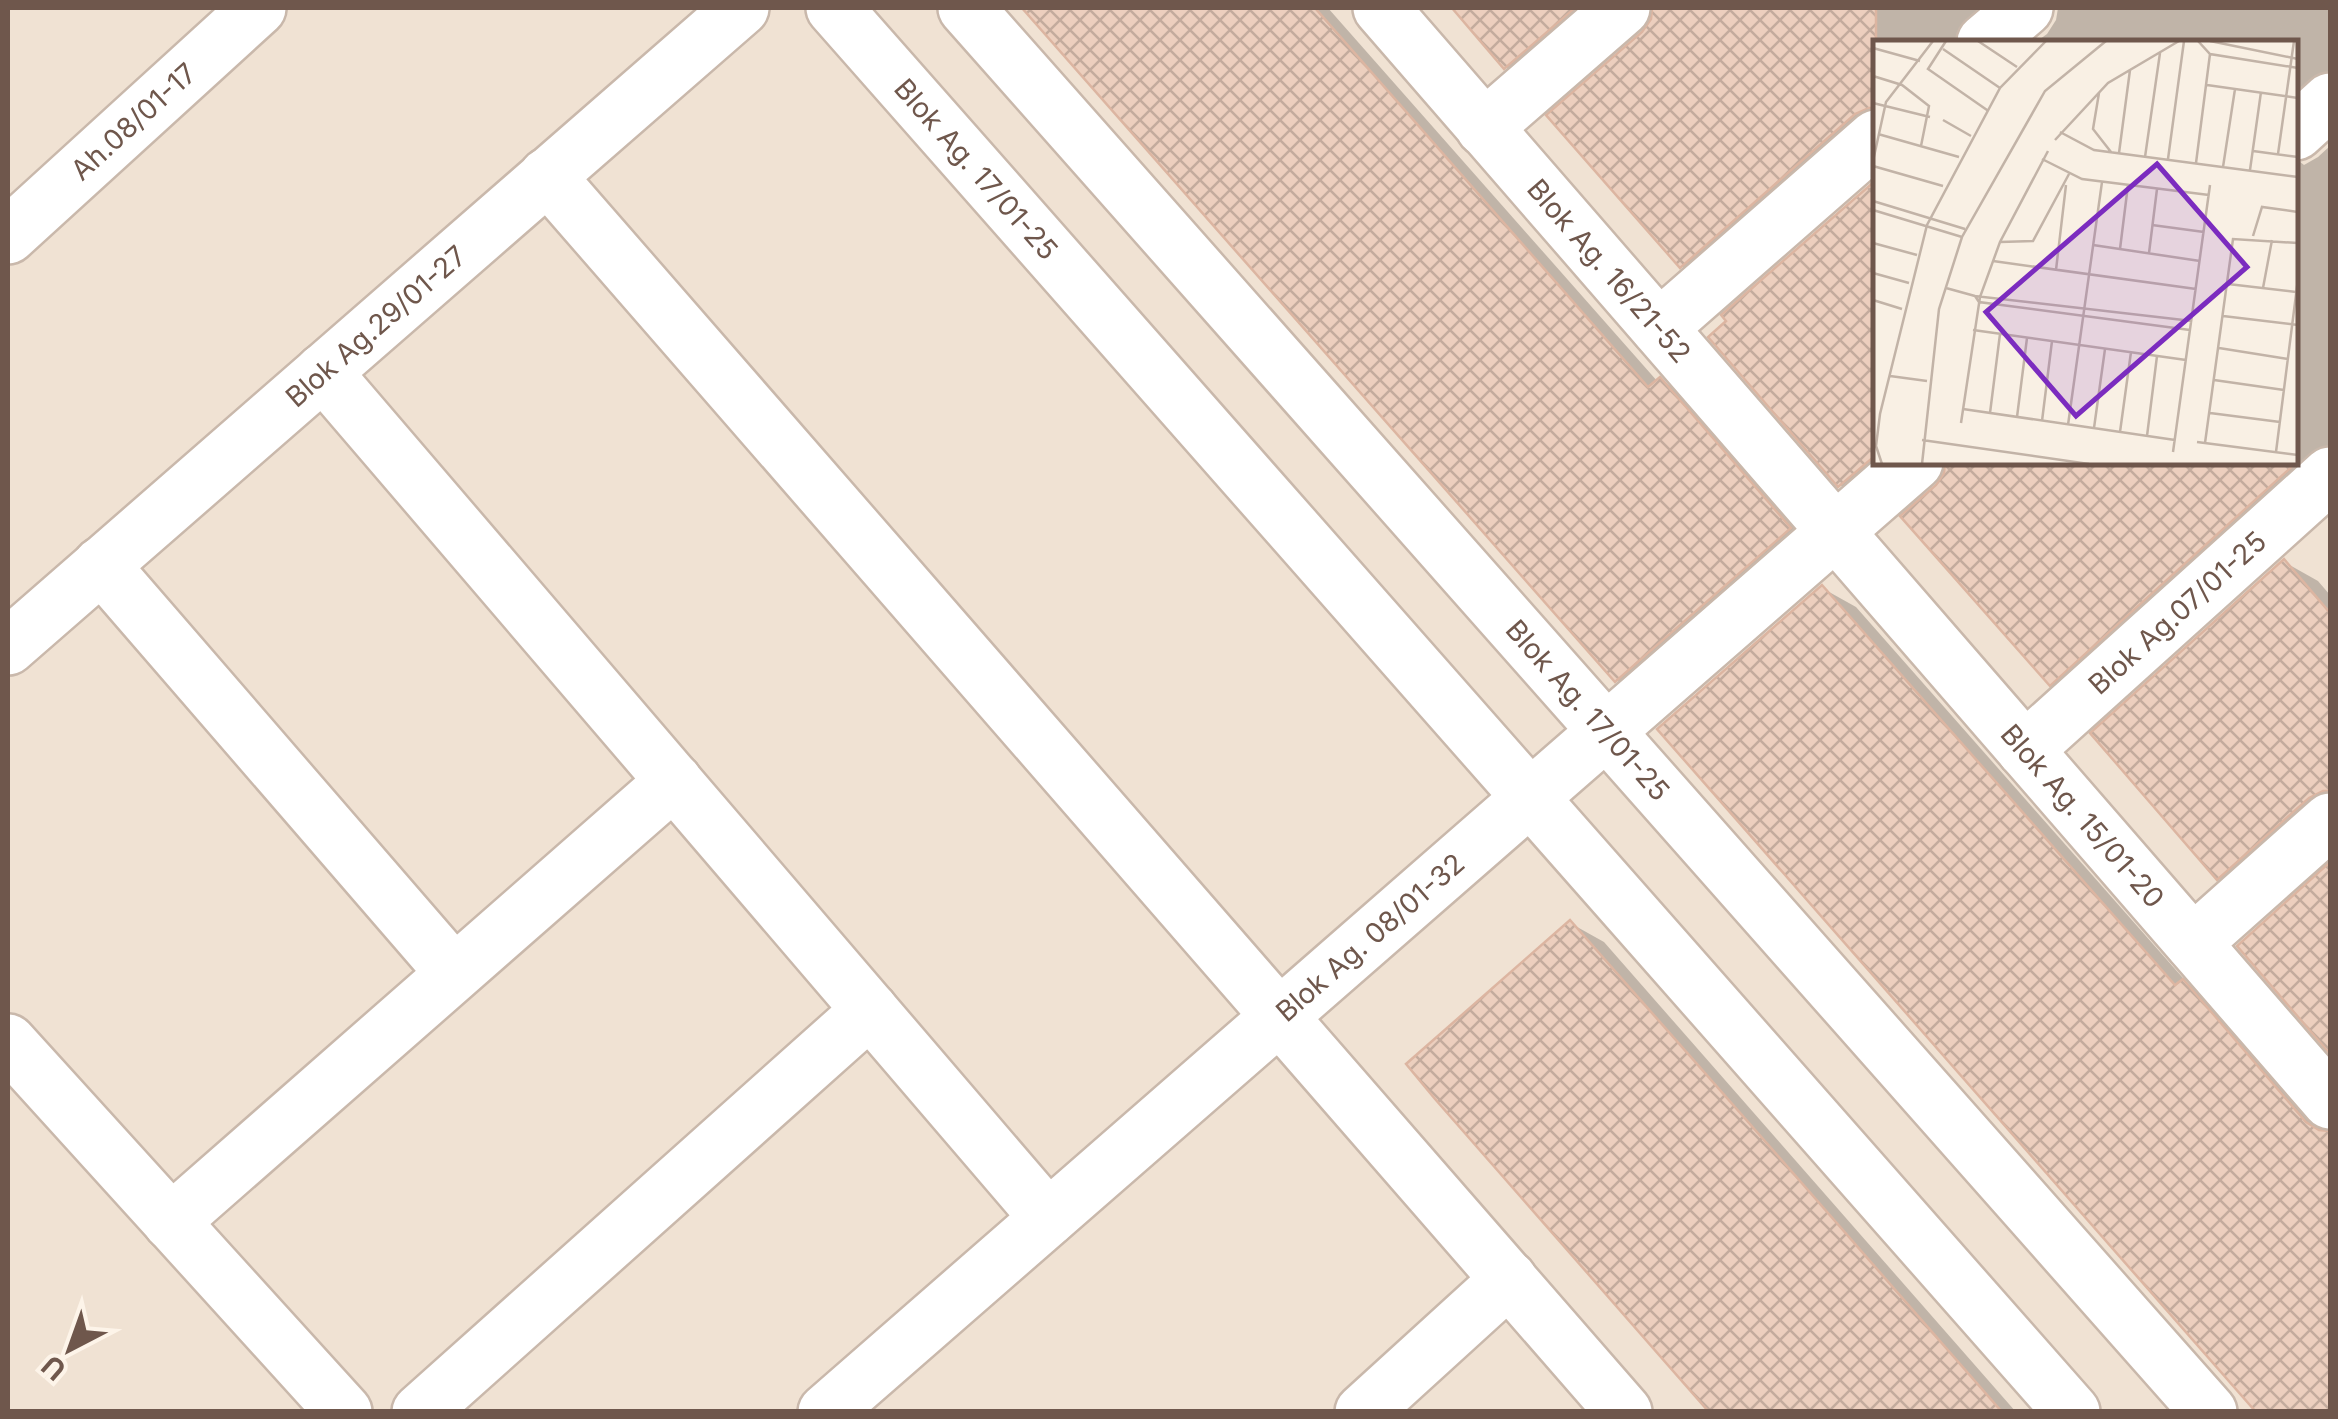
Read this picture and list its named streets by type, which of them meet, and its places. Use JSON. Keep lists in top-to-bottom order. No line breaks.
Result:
{"streets":{"street":["Ah.08/01-17","Blok Ag. 17/01-25","Blok Ag. 16/21-52","Blok Ag.29/01-27","Blok Ag.07/01-25","Blok Ag. 15/01-20","Blok Ag. 08/01-32"]},"crossings":[["Blok Ag. 17/01-25","Blok Ag. 08/01-32"],["Blok Ag. 16/21-52","Blok Ag. 15/01-20"],["Blok Ag. 16/21-52","Blok Ag. 08/01-32"],["Blok Ag.07/01-25","Blok Ag. 15/01-20"],["Blok Ag. 15/01-20","Blok Ag. 08/01-32"]],"north":"bottom left"}
